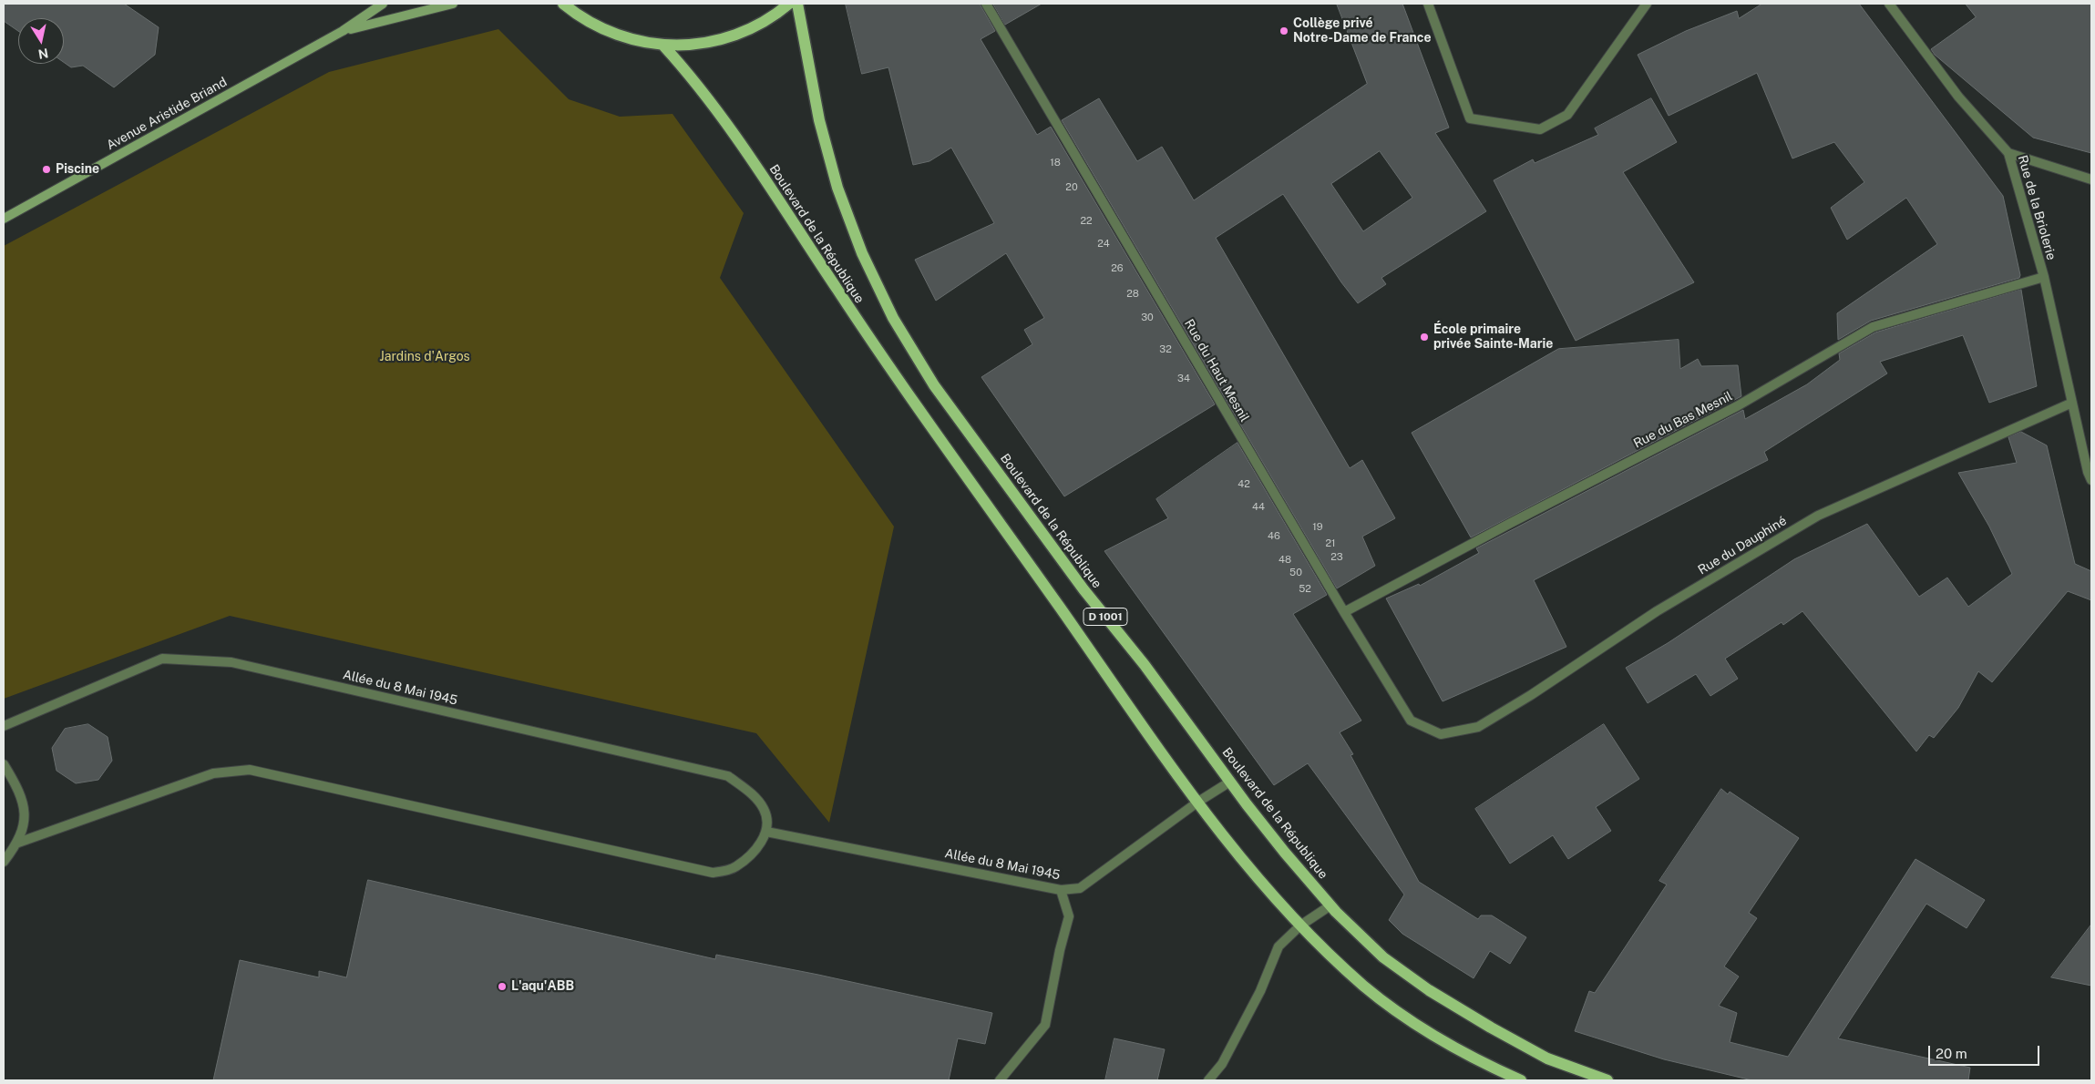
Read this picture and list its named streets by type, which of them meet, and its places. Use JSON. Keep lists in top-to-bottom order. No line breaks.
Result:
{"streets":{"main road":["Avenue Aristide Briand","Boulevard de la République","D 1001"],"street":["Rue de la Briolerie","Rue du Haut Mesnil","Rue du Bas Mesnil","Rue du Dauphiné","Allée du 8 Mai 1945"]},"crossings":[["Rue de la Briolerie","Rue du Bas Mesnil"],["Rue de la Briolerie","Rue du Dauphiné"],["Boulevard de la République","Allée du 8 Mai 1945"],["Rue du Haut Mesnil","Rue du Bas Mesnil"],["Rue du Haut Mesnil","Rue du Dauphiné"]],"parks":["Jardins d'Argos"],"places":["Collège privé Notre-Dame de France","Piscine","École primaire privée Sainte-Marie","L'aqu'ABB"],"house_numbers":["18","20","22","24","26","28","30","32","34","42","44","19","46","21","23","48","50","52"],"scale_bar":"20 m","north":"bottom"}
